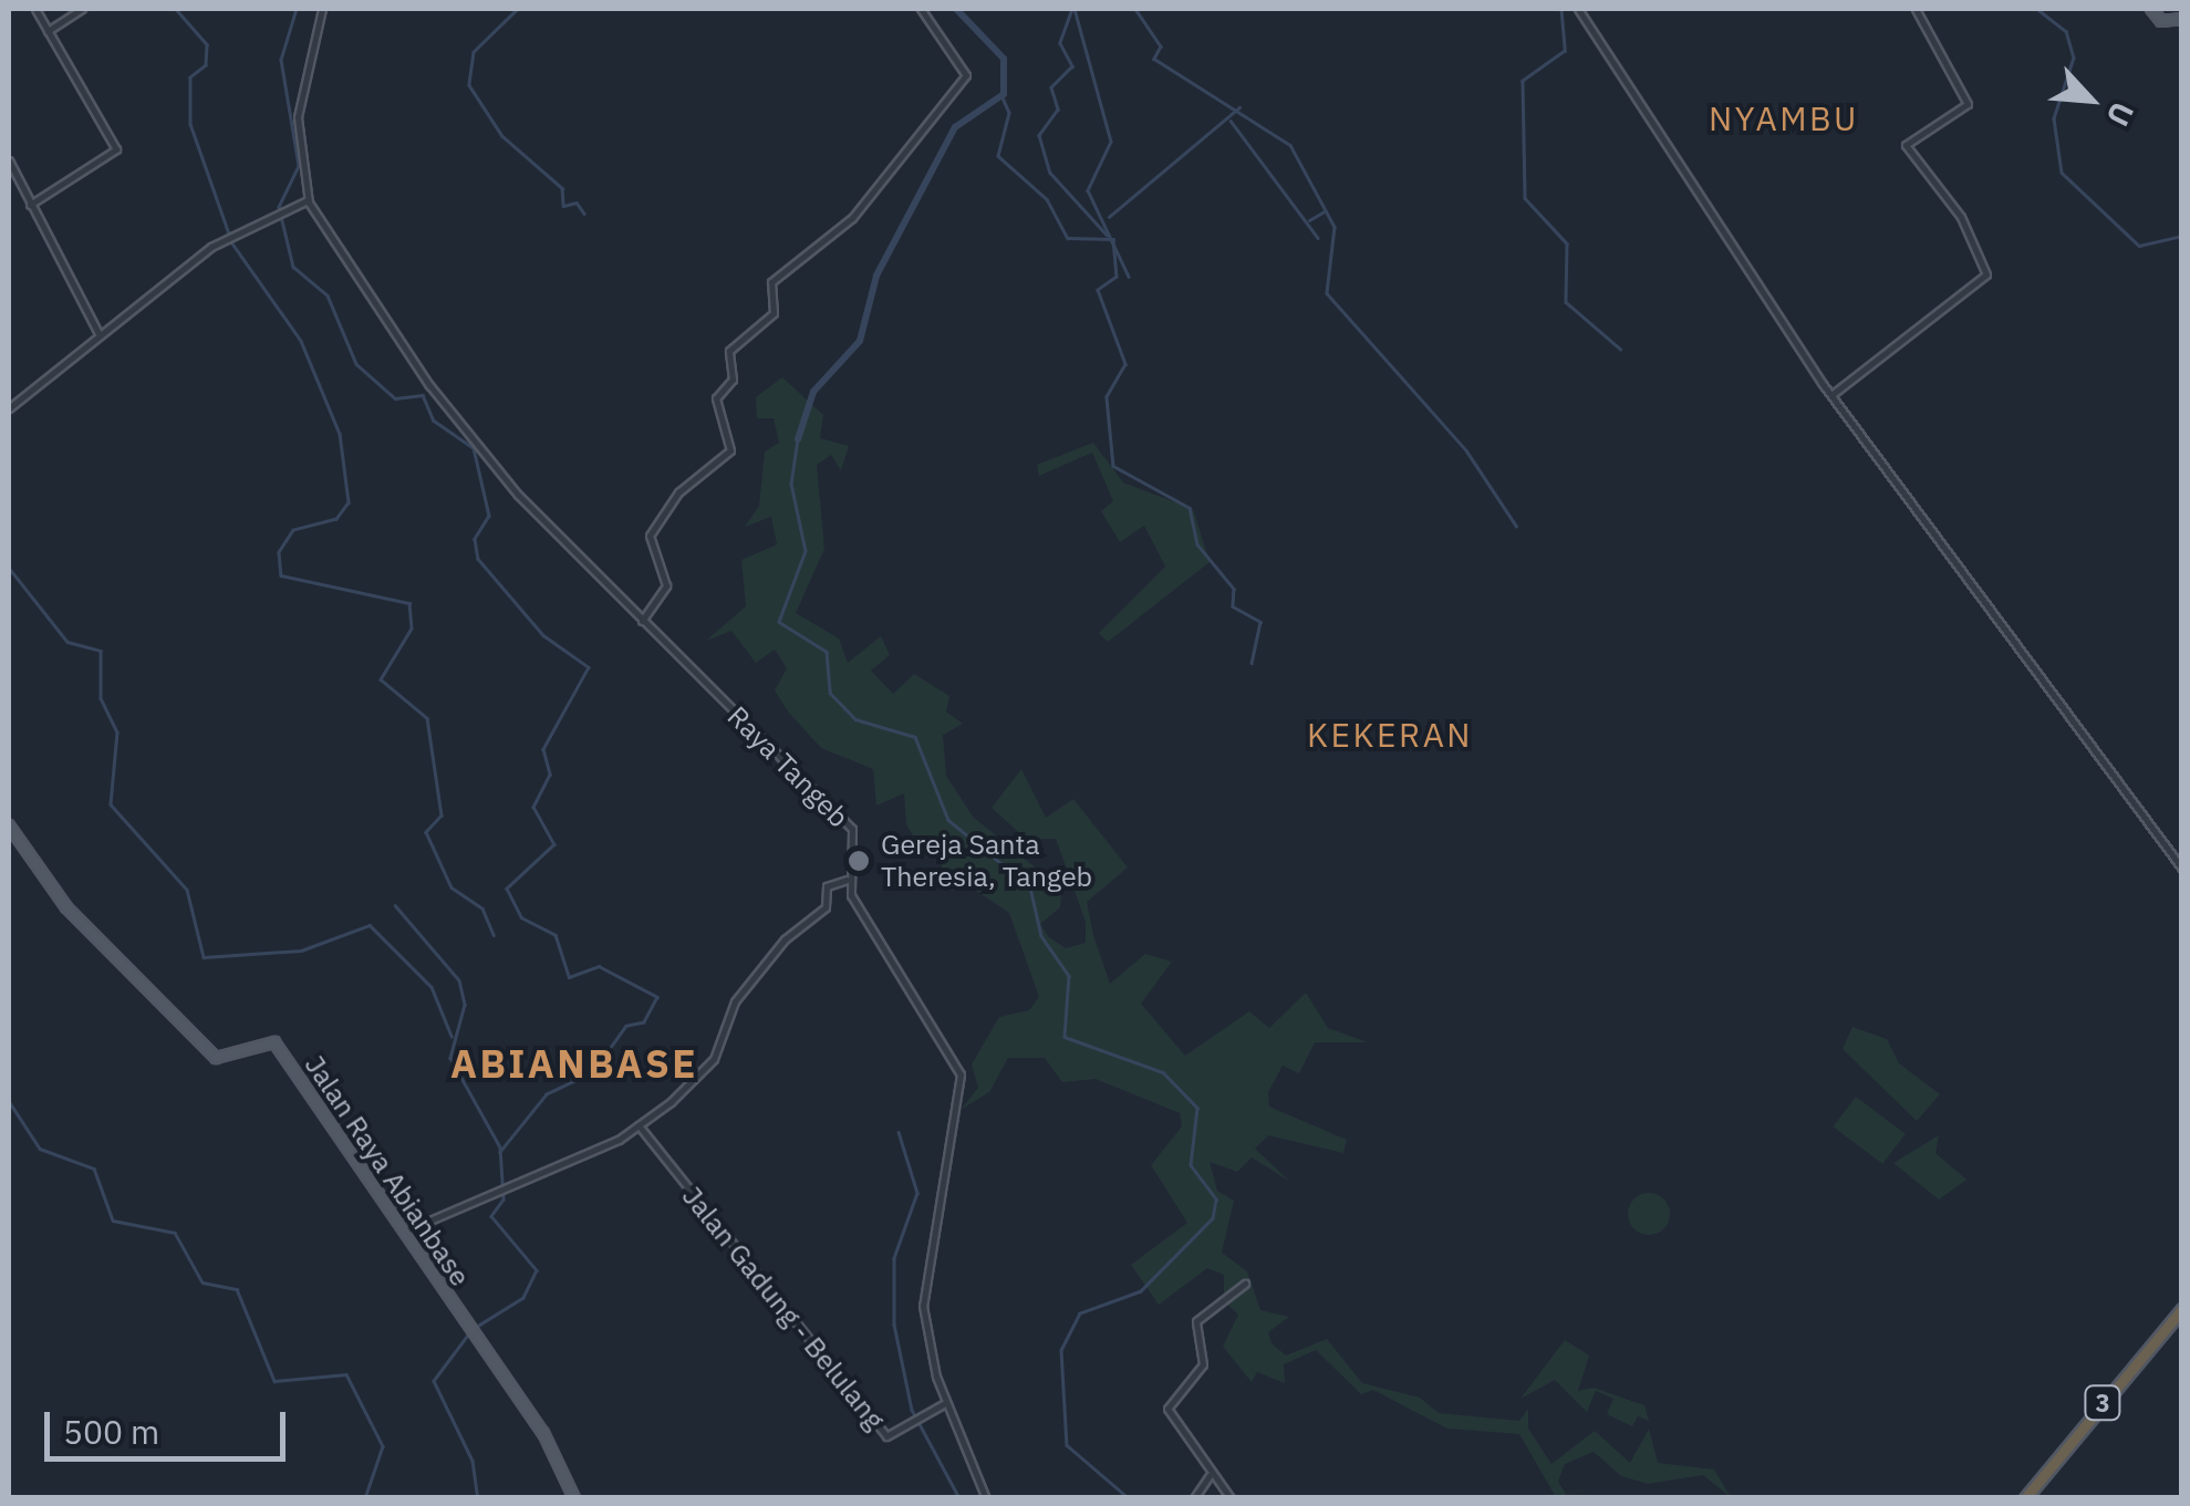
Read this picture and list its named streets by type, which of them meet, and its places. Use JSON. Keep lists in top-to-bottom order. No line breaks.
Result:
{"streets":{"highway":["3"],"main road":["Jalan Raya Abianbase"],"street":["Raya Tangeb","Jalan Gadung - Belulang"]},"districts":["NYAMBU","KEKERAN","ABIANBASE"],"places":["Gereja Santa Theresia, Tangeb"],"scale_bar":"500 m","north":"bottom right"}
